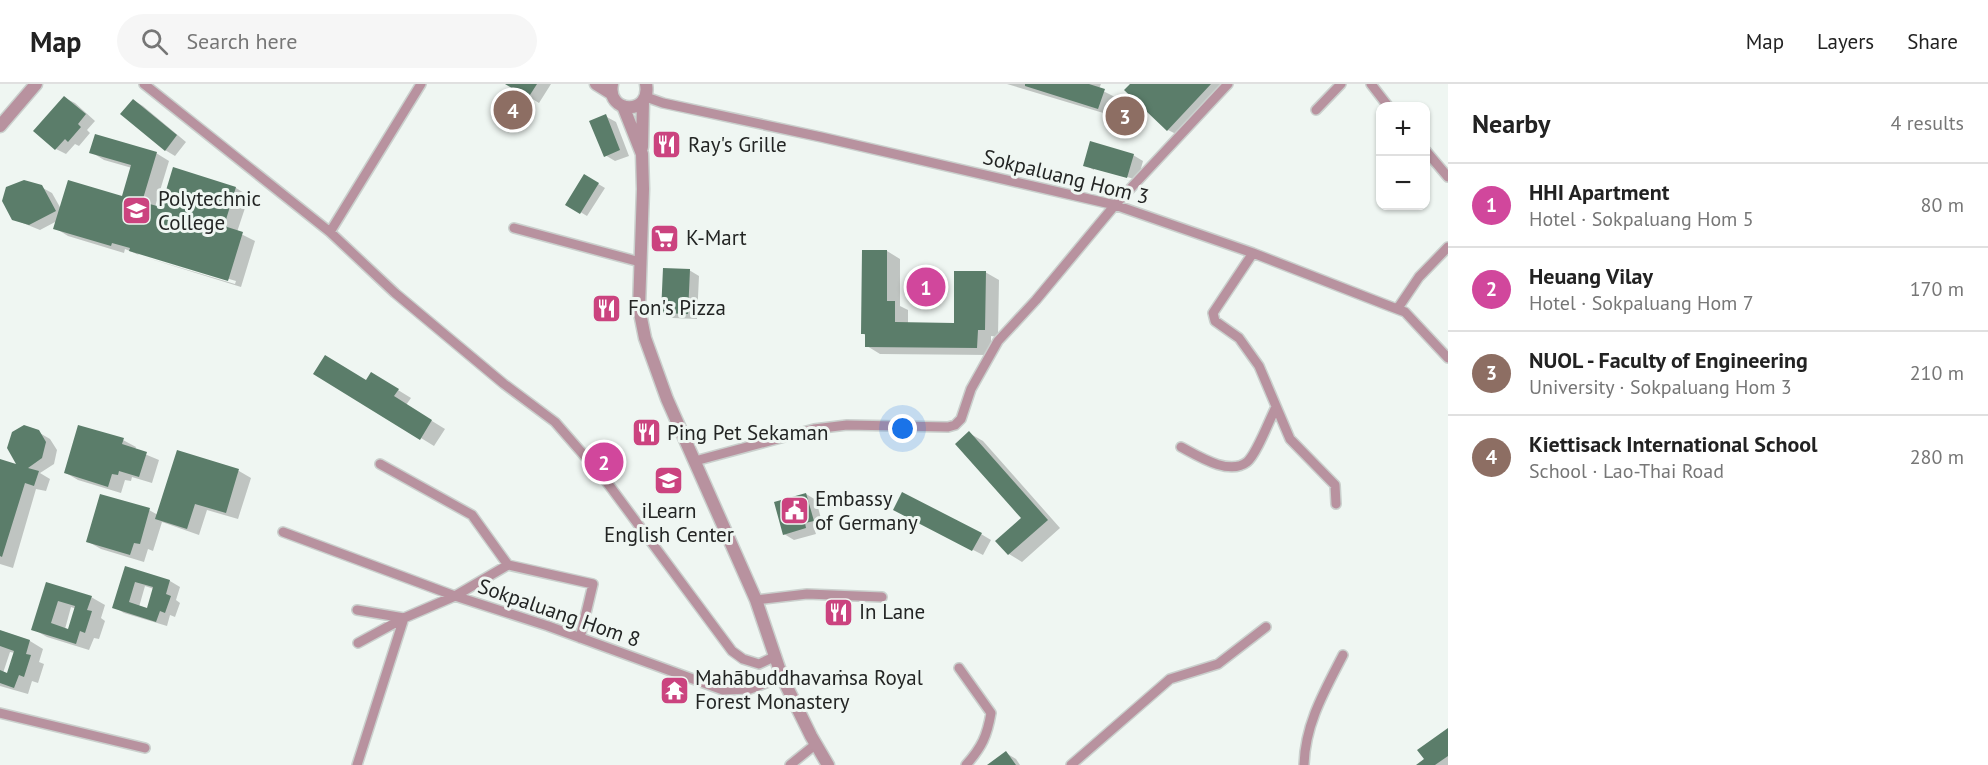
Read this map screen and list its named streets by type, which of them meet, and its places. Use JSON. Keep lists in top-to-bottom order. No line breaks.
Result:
{"streets":{"street":["Sokpaluang Hom 3","Sokpaluang Hom 8"]},"places":{"restaurant":["Ray's Grille","Fon's Pizza","Ping Pet Sekaman","In Lane"],"school or university":["Polytechnic College","iLearn English Center"],"supermarket":["K-Mart"],"public building":["Embassy of Germany"],"temple":["Mahābuddhavaṁsa Royal Forest Monastery"]},"page":{"header":"Map","search":"Search here","nav":["Map","Layers","Share"],"heading":["Nearby","4 results"],"pins":["4","3","1","2"],"map_buttons":["+","−"],"list":[{"mark":"1","name":"HHI Apartment","note":"Hotel · Sokpaluang Hom 5","value":"80 m"},{"mark":"2","name":"Heuang Vilay","note":"Hotel · Sokpaluang Hom 7","value":"170 m"},{"mark":"3","name":"NUOL - Faculty of Engineering","note":"University · Sokpaluang Hom 3","value":"210 m"},{"mark":"4","name":"Kiettisack International School","note":"School · Lao-Thai Road","value":"280 m"}]}}
